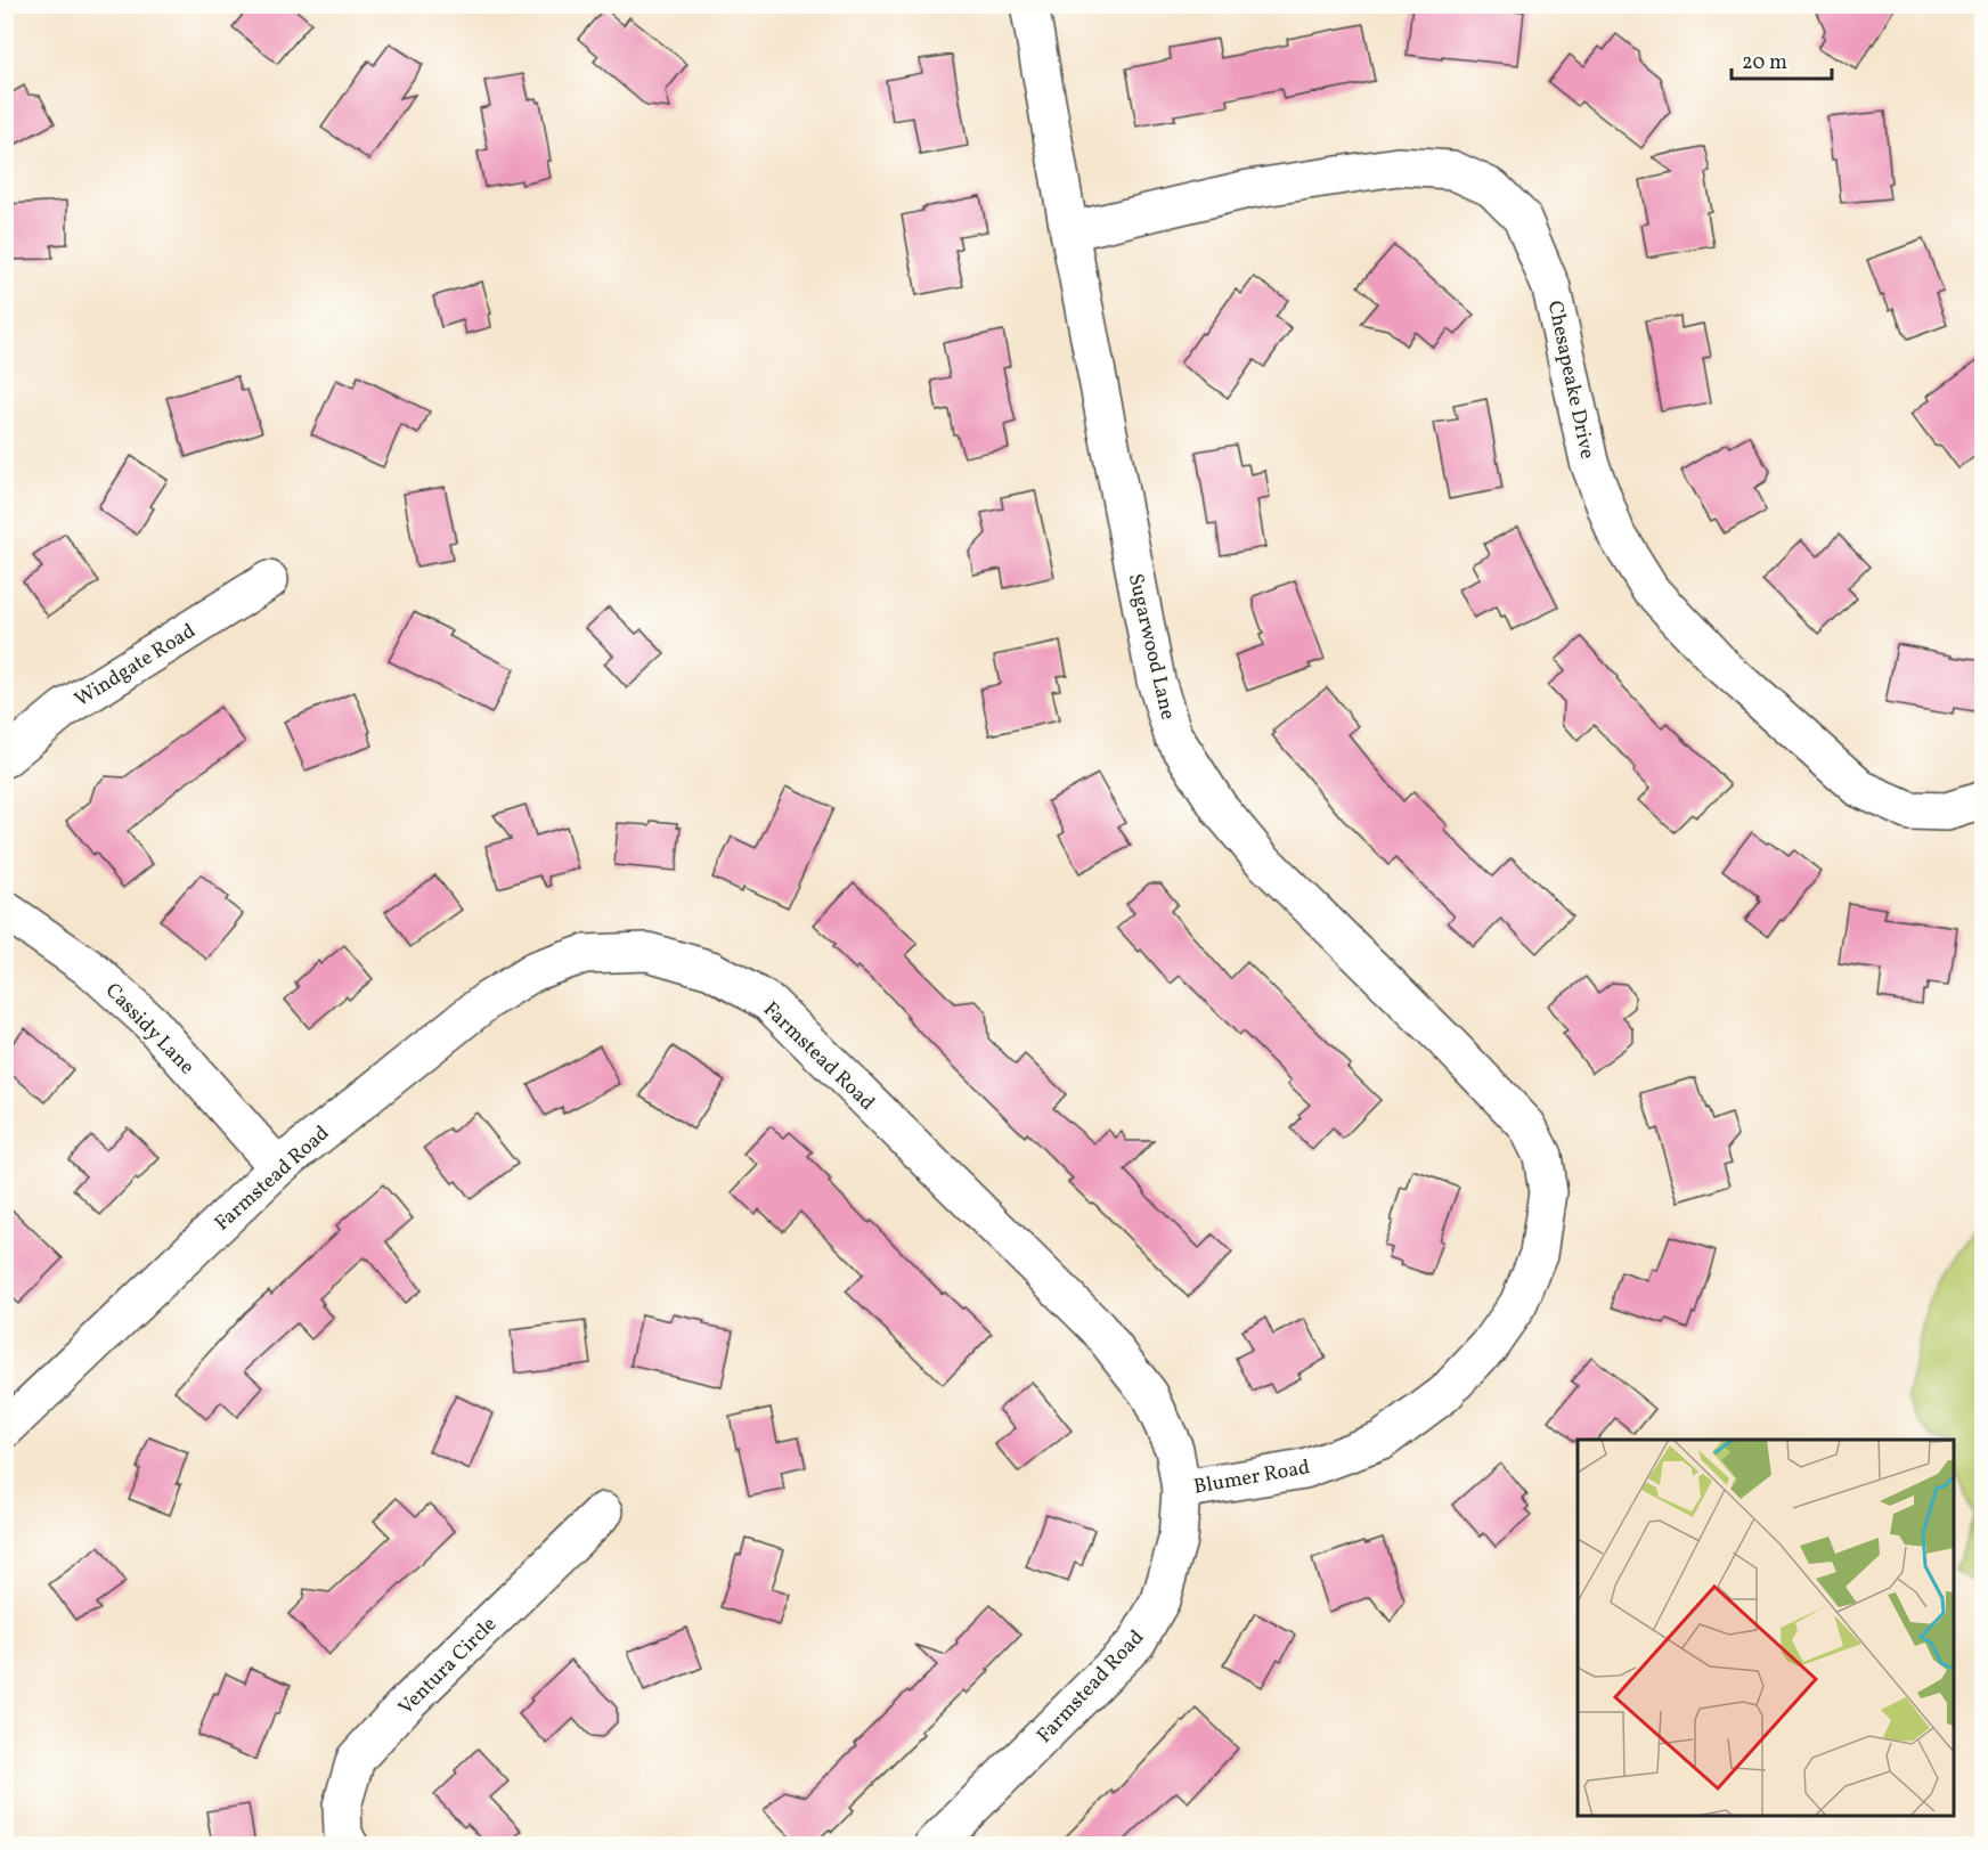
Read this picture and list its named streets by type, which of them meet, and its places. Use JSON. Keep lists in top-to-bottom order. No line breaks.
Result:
{"streets":{"street":["Chesapeake Drive","Sugarwood Lane","Windgate Road","Cassidy Lane","Farmstead Road","Blumer Road","Ventura Circle"]},"crossings":[["Chesapeake Drive","Sugarwood Lane"],["Sugarwood Lane","Blumer Road"],["Cassidy Lane","Farmstead Road"],["Farmstead Road","Blumer Road"]],"scale_bar":"20 m"}
